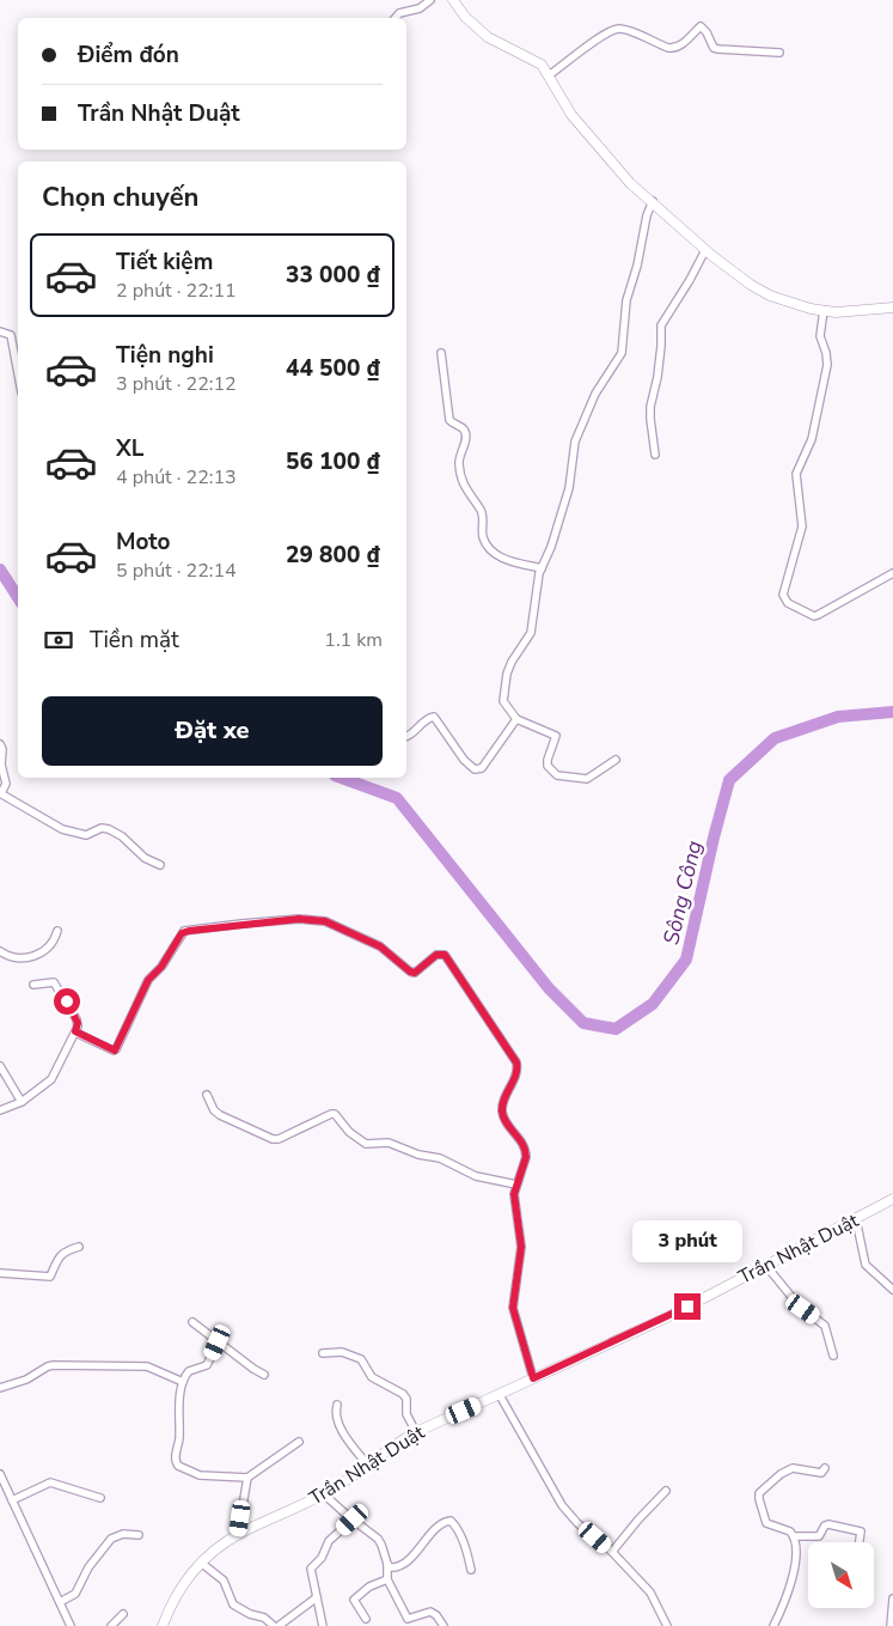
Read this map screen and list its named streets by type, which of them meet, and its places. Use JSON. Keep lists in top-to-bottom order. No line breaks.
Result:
{"streets":{"main road":["Trần Nhật Duật"]},"water":["Sông Công"],"north":"bottom right","page":{"banner":["Điểm đón","Trần Nhật Duật"],"heading":"Chọn chuyến","list":[{"name":"Tiết kiệm","note":"2 phút · 22:11","value":"33 000 ₫"},{"name":"Tiện nghi","note":"3 phút · 22:12","value":"44 500 ₫"},{"name":"XL","note":"4 phút · 22:13","value":"56 100 ₫"},{"name":"Moto","note":"5 phút · 22:14","value":"29 800 ₫"}],"pay":["Tiền mặt","1.1 km"],"buttons":"Đặt xe","bubble":"3 phút"}}
